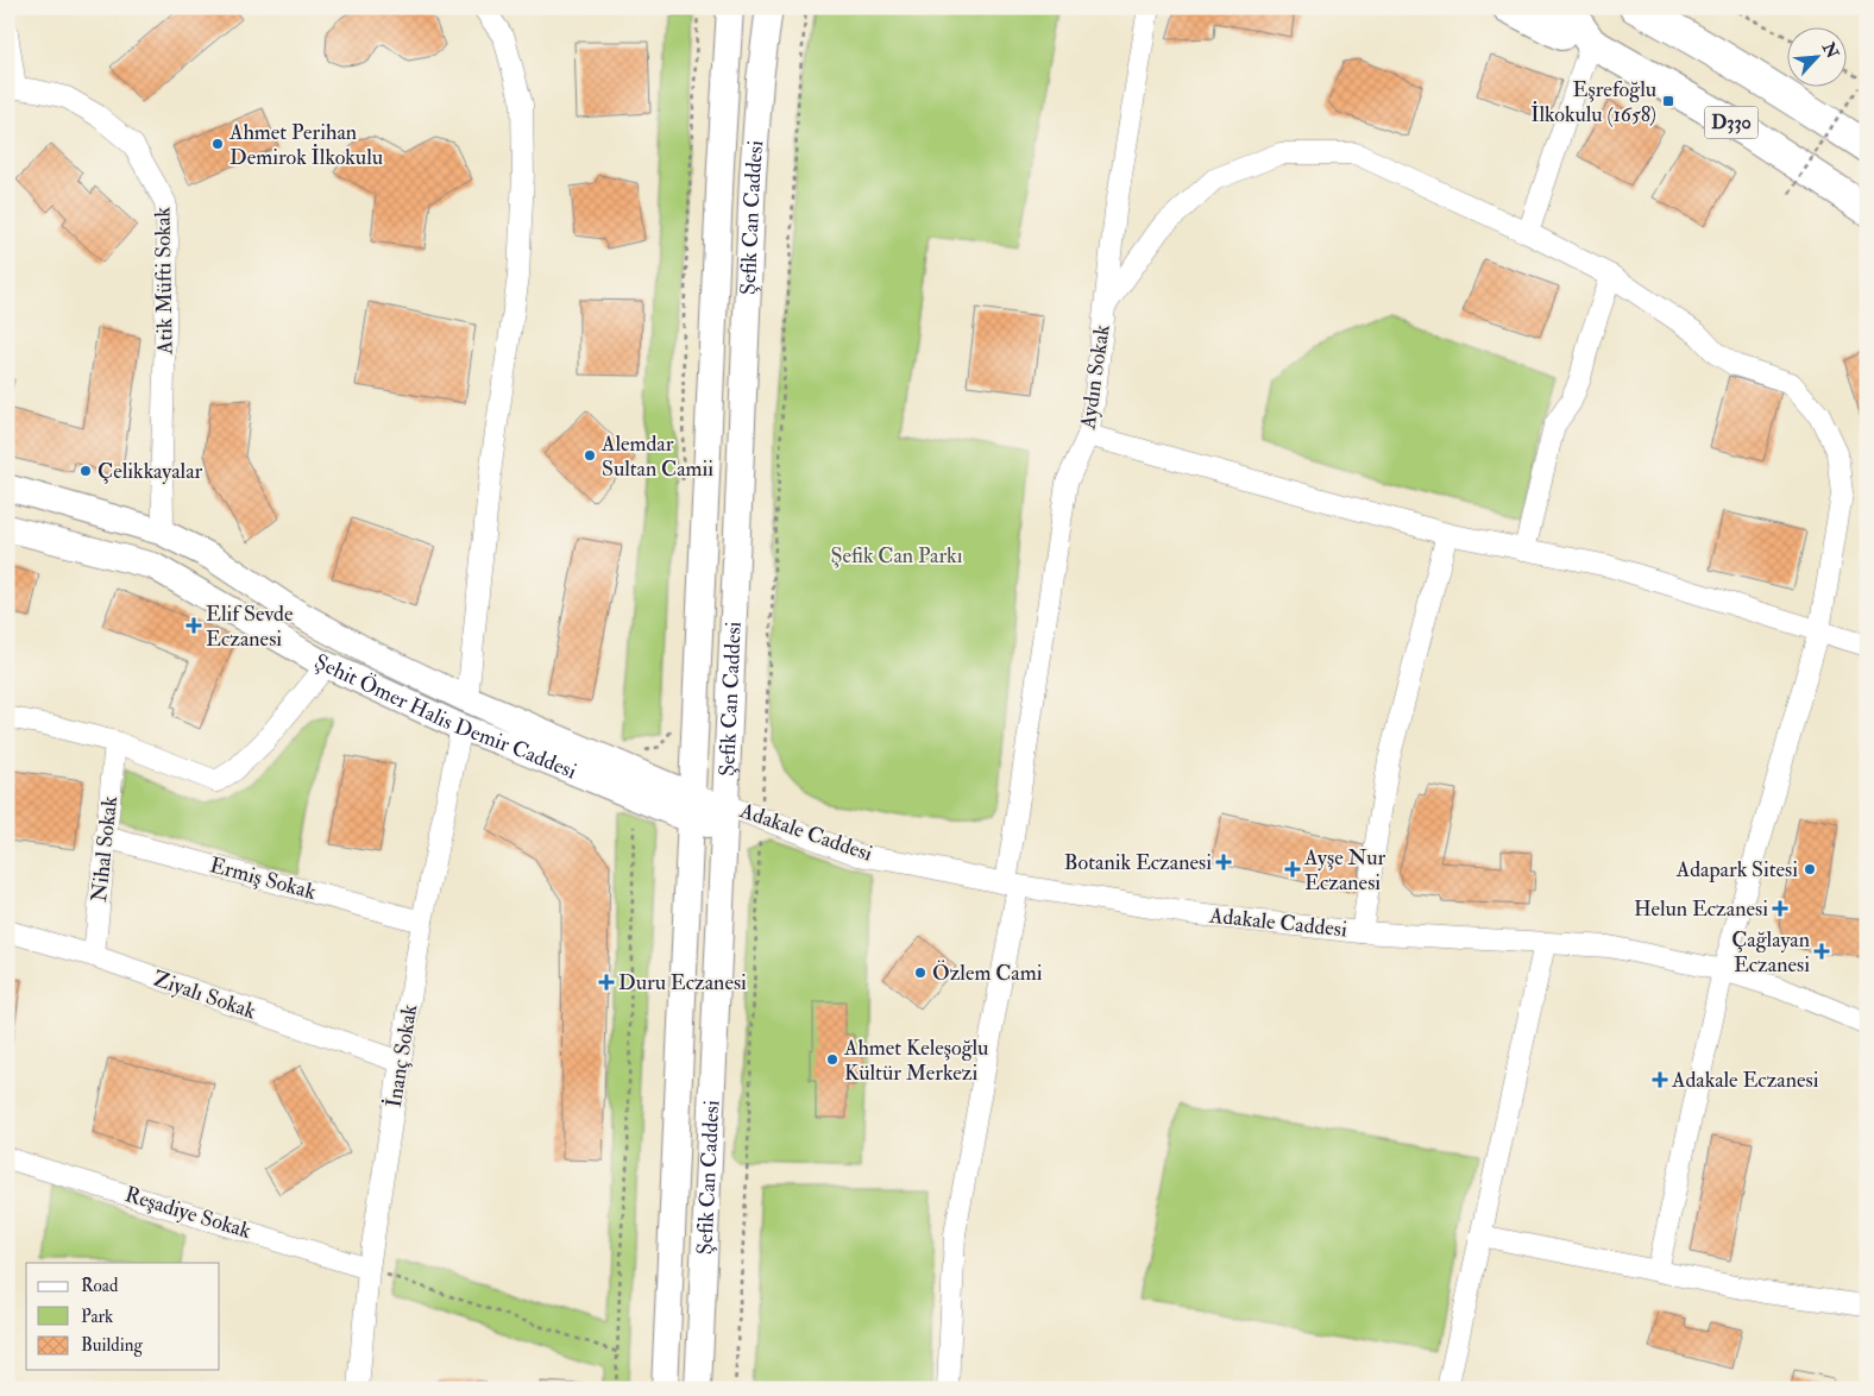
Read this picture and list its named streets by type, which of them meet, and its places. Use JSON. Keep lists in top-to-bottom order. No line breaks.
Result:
{"streets":{"highway":["D330"],"main road":["Şefik Can Caddesi","Şehit Ömer Halis Demir Caddesi"],"street":["Atik Müfti Sokak","Aydın Sokak","Adakale Caddesi","Nihal Sokak","Ermiş Sokak","Ziyalı Sokak","İnanç Sokak","Reşadiye Sokak"]},"crossings":[["Şefik Can Caddesi","Şehit Ömer Halis Demir Caddesi"],["Şefik Can Caddesi","Adakale Caddesi"],["Atik Müfti Sokak","Şehit Ömer Halis Demir Caddesi"],["Aydın Sokak","Adakale Caddesi"],["Şehit Ömer Halis Demir Caddesi","Adakale Caddesi"],["Şehit Ömer Halis Demir Caddesi","İnanç Sokak"],["Nihal Sokak","Ermiş Sokak"],["Nihal Sokak","Ziyalı Sokak"],["Ermiş Sokak","İnanç Sokak"],["Ziyalı Sokak","İnanç Sokak"],["İnanç Sokak","Reşadiye Sokak"]],"parks":["Şefik Can Parkı"],"places":{"transit":["Eşrefoğlu İlkokulu (1658)"],"other":["Ahmet Perihan Demirok İlkokulu","Alemdar Sultan Camii","Çelikkayalar","Adapark Sitesi","Özlem Cami","Ahmet Keleşoğlu Kültür Merkezi"],"health":["Elif Sevde Eczanesi","Botanik Eczanesi","Ayşe Nur Eczanesi","Helun Eczanesi","Çağlayan Eczanesi","Duru Eczanesi","Adakale Eczanesi"]},"legend":["Road","Park","Building"],"north":"top right"}
